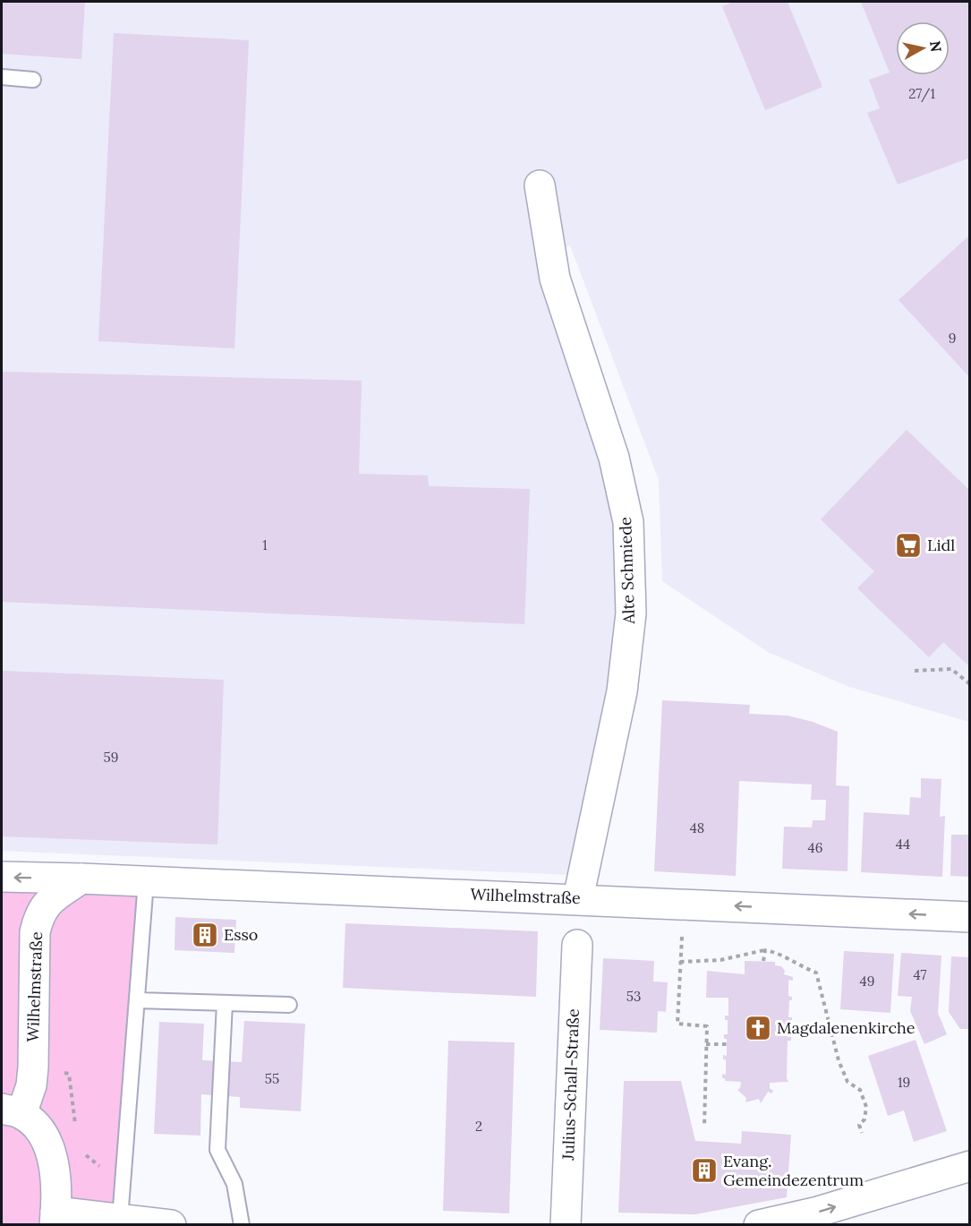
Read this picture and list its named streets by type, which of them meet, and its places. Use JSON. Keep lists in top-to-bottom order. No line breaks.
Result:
{"streets":{"street":["Alte Schmiede","Wilhelmstraße","Julius-Schall-Straße"]},"crossings":[["Alte Schmiede","Wilhelmstraße"]],"places":{"supermarket":["Lidl"],"building":["Esso","Evang. Gemeindezentrum"],"church":["Magdalenenkirche"]},"house_numbers":["27/1","9","1","59","48","44","46","47","49","53","55","19","2"],"north":"right"}
